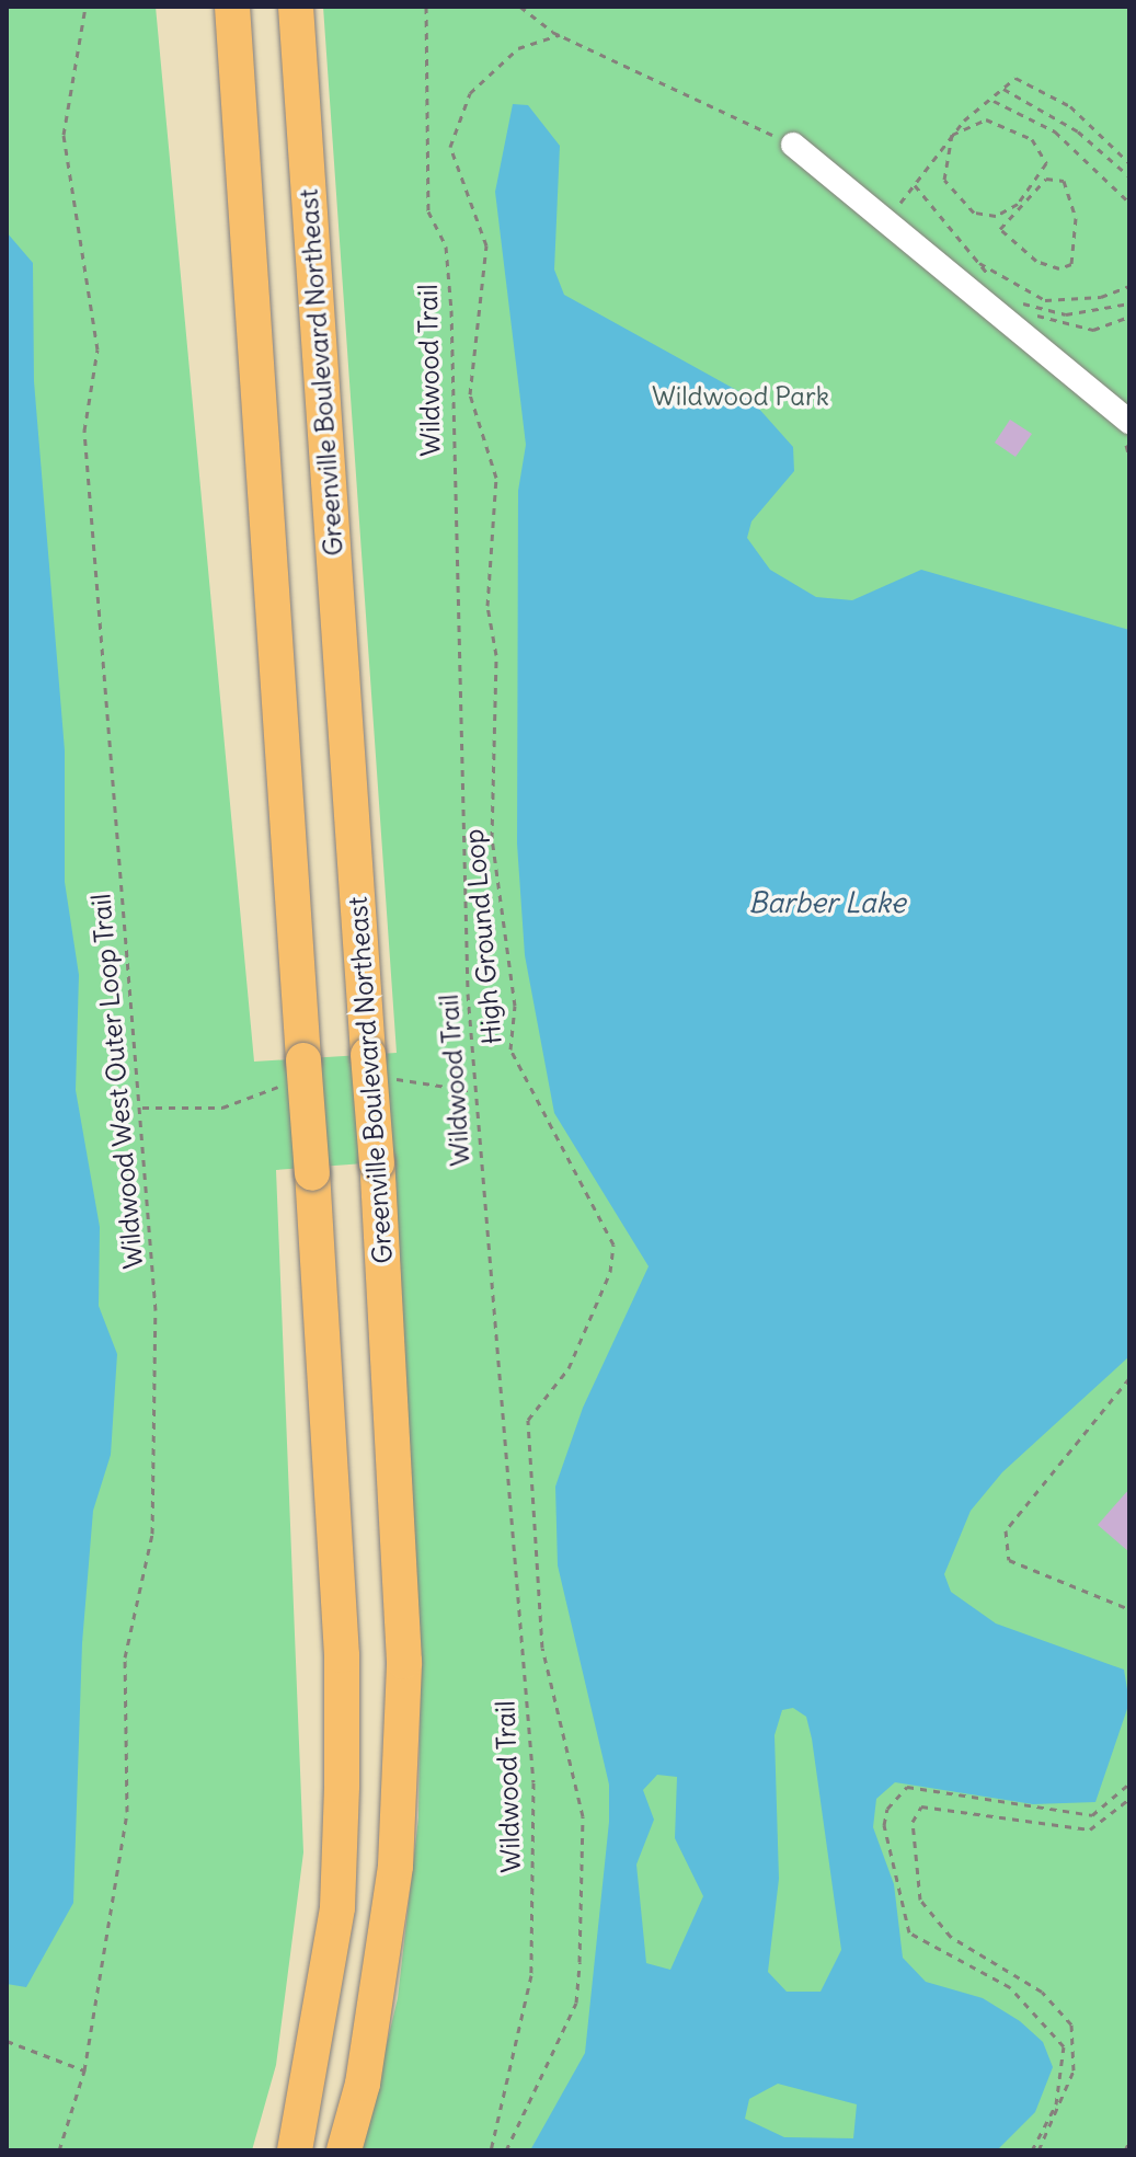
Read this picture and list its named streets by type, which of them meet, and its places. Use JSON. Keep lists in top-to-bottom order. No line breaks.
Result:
{"streets":{"highway":["Greenville Boulevard Northeast"],"path":["Wildwood Trail","High Ground Loop","Wildwood West Outer Loop Trail"]},"water":["Barber Lake"],"parks":["Wildwood Park"]}
